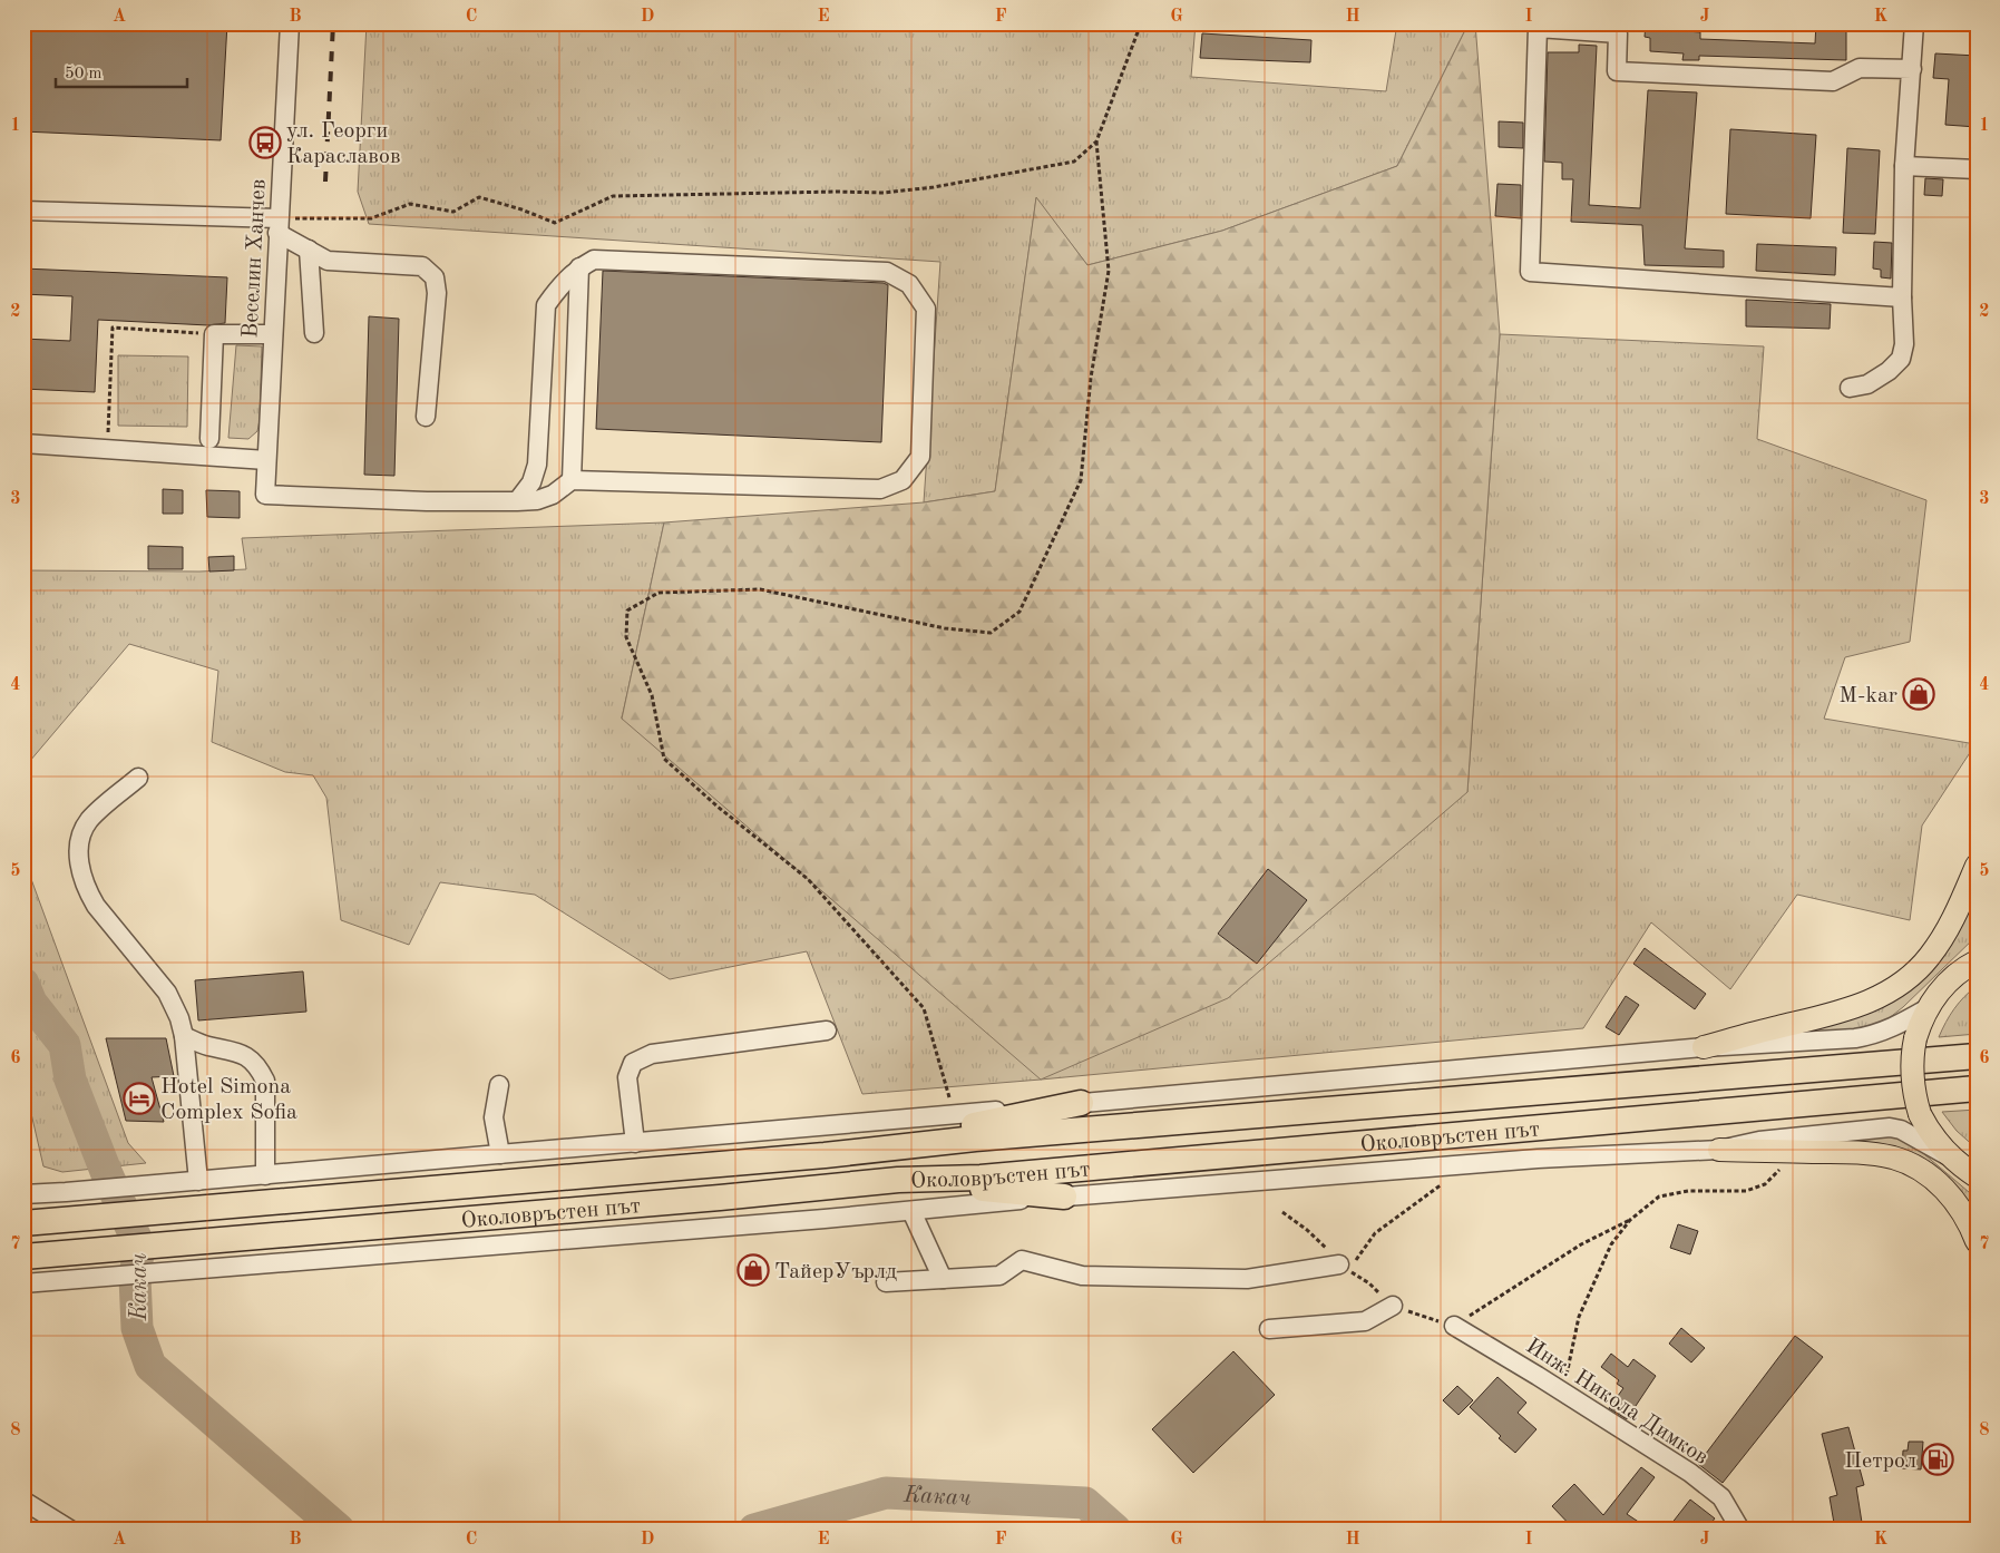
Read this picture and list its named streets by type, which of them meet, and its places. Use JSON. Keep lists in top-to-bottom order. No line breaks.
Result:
{"streets":{"highway":["Околовръстен път"],"street":["Веселин Ханчев","Инж. Никола Димков"]},"water":["Какач"],"places":{"bus stop":["ул. Георги Караславов"],"shop":["M-kar","ТайерУърлд"],"hotel":["Hotel Simona Complex Sofia"],"fuel station":["Петрол"]},"scale_bar":"50 m","grid":{"columns":["A","B","C","D","E","F","G","H","I","J","K"],"rows":["1","2","3","4","5","6","7","8"]}}
